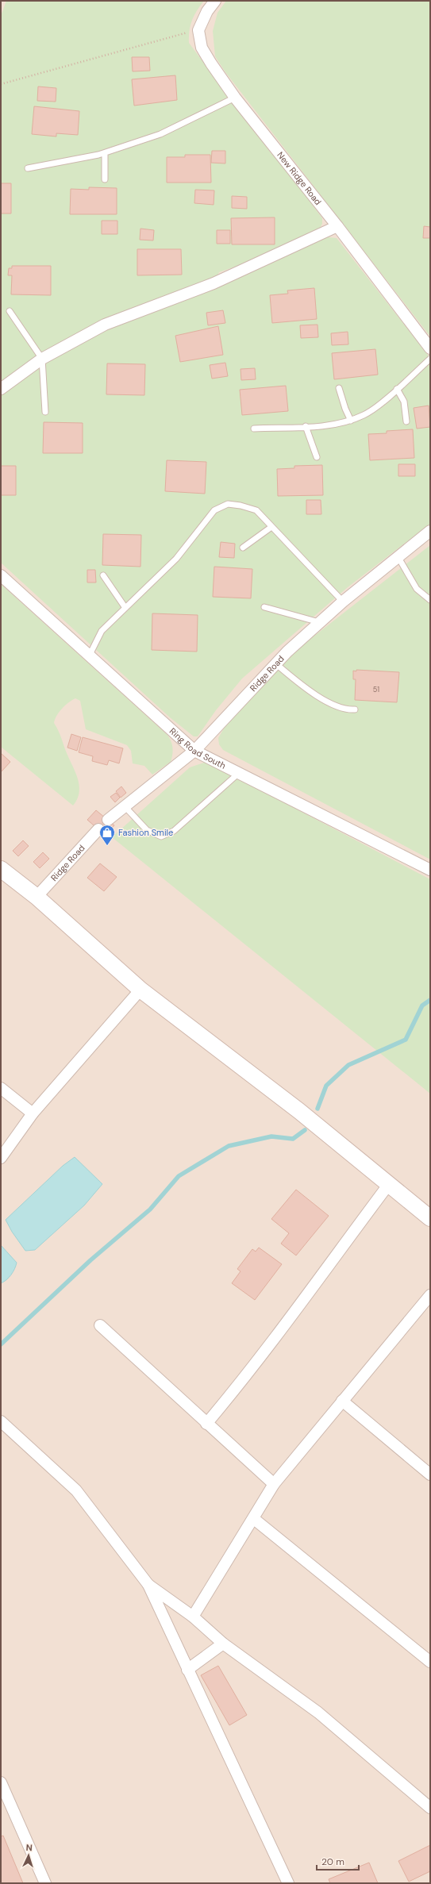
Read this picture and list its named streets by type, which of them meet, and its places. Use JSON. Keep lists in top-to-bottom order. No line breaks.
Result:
{"streets":{"street":["New Ridge Road","Ridge Road","Ring Road South"]},"crossings":[["Ridge Road","Ring Road South"]],"places":{"shop":["Fashion Smile"]},"house_numbers":["51"],"scale_bar":"20 m","north":"top"}
